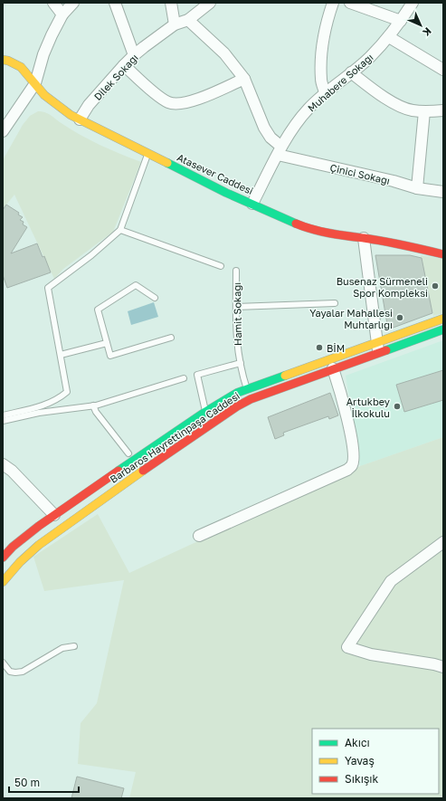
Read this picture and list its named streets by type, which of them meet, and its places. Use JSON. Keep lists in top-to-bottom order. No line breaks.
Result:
{"streets":{"street":["Dilek Sokağı","Muhabere Sokağı","Atasever Caddesi","Çinici Sokağı","Barbaros Hayrettinpaşa Caddesi"],"lane":["Hamit Sokağı"]},"crossings":[["Dilek Sokağı","Atasever Caddesi"],["Muhabere Sokağı","Atasever Caddesi"],["Muhabere Sokağı","Çinici Sokağı"],["Hamit Sokağı","Barbaros Hayrettinpaşa Caddesi"]],"places":["Busenaz Sürmeneli Spor Kompleksi","Yayalar Mahallesi Muhtarlığı","BİM","Artukbey İlkokulu"],"legend":["Akıcı","Yavaş","Sıkışık"],"scale_bar":"50 m","north":"bottom right"}
